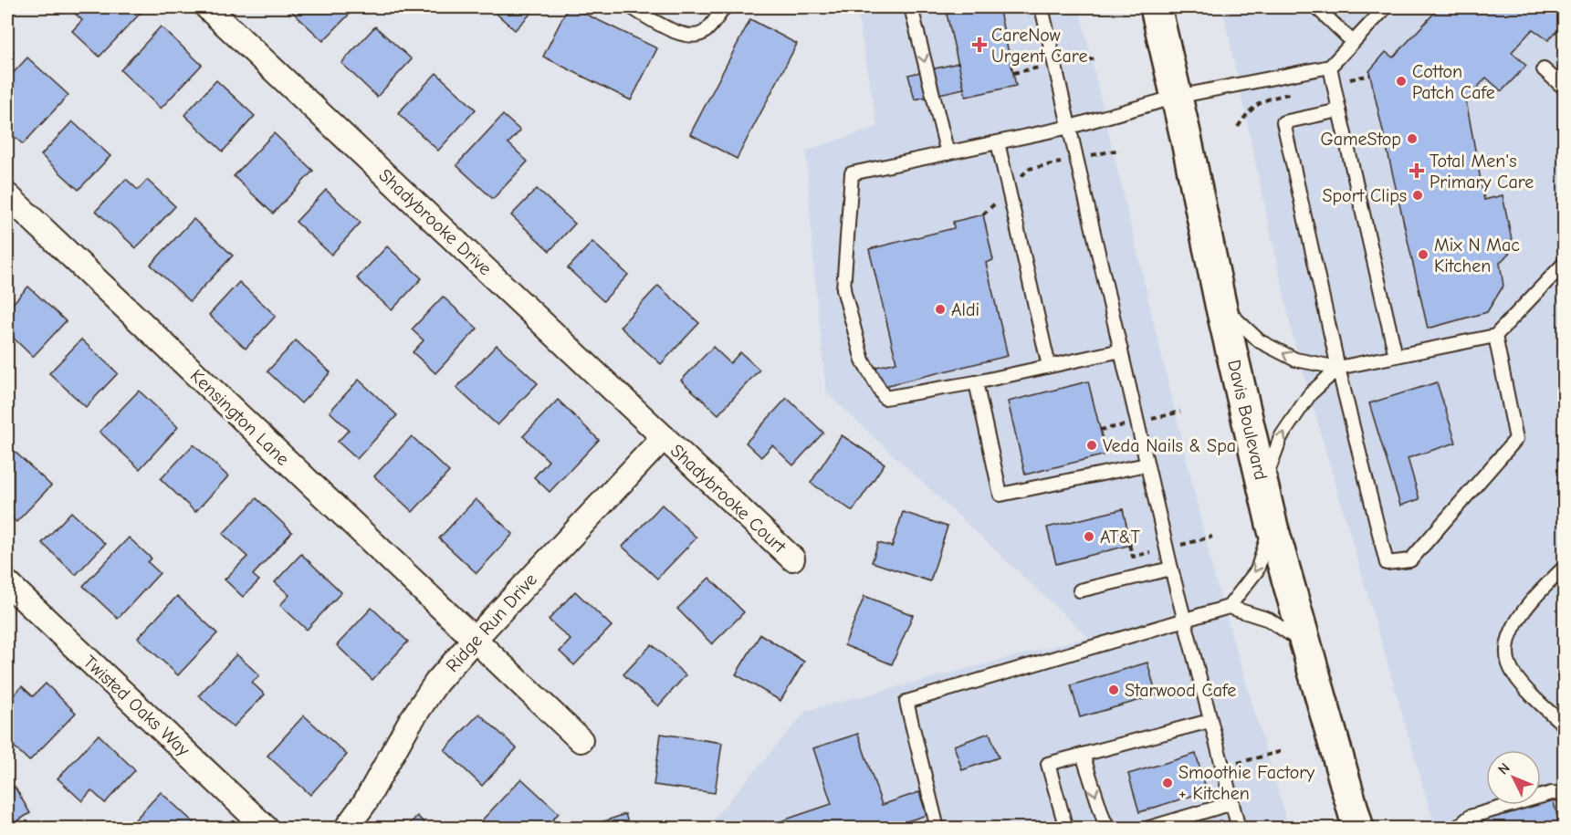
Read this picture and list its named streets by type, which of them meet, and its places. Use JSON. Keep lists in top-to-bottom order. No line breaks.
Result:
{"streets":{"main road":["Davis Boulevard"],"street":["Shadybrooke Drive","Kensington Lane","Shadybrooke Court","Ridge Run Drive","Twisted Oaks Way"]},"crossings":[["Shadybrooke Drive","Shadybrooke Court"],["Shadybrooke Drive","Ridge Run Drive"],["Kensington Lane","Ridge Run Drive"],["Shadybrooke Court","Ridge Run Drive"]],"places":{"health":["CareNow Urgent Care","Total Men's Primary Care"],"other":["Cotton Patch Cafe","GameStop","Sport Clips","Mix N Mac Kitchen","Aldi","Veda Nails & Spa","AT&T","Starwood Cafe","Smoothie Factory + Kitchen"]},"north":"top left"}
